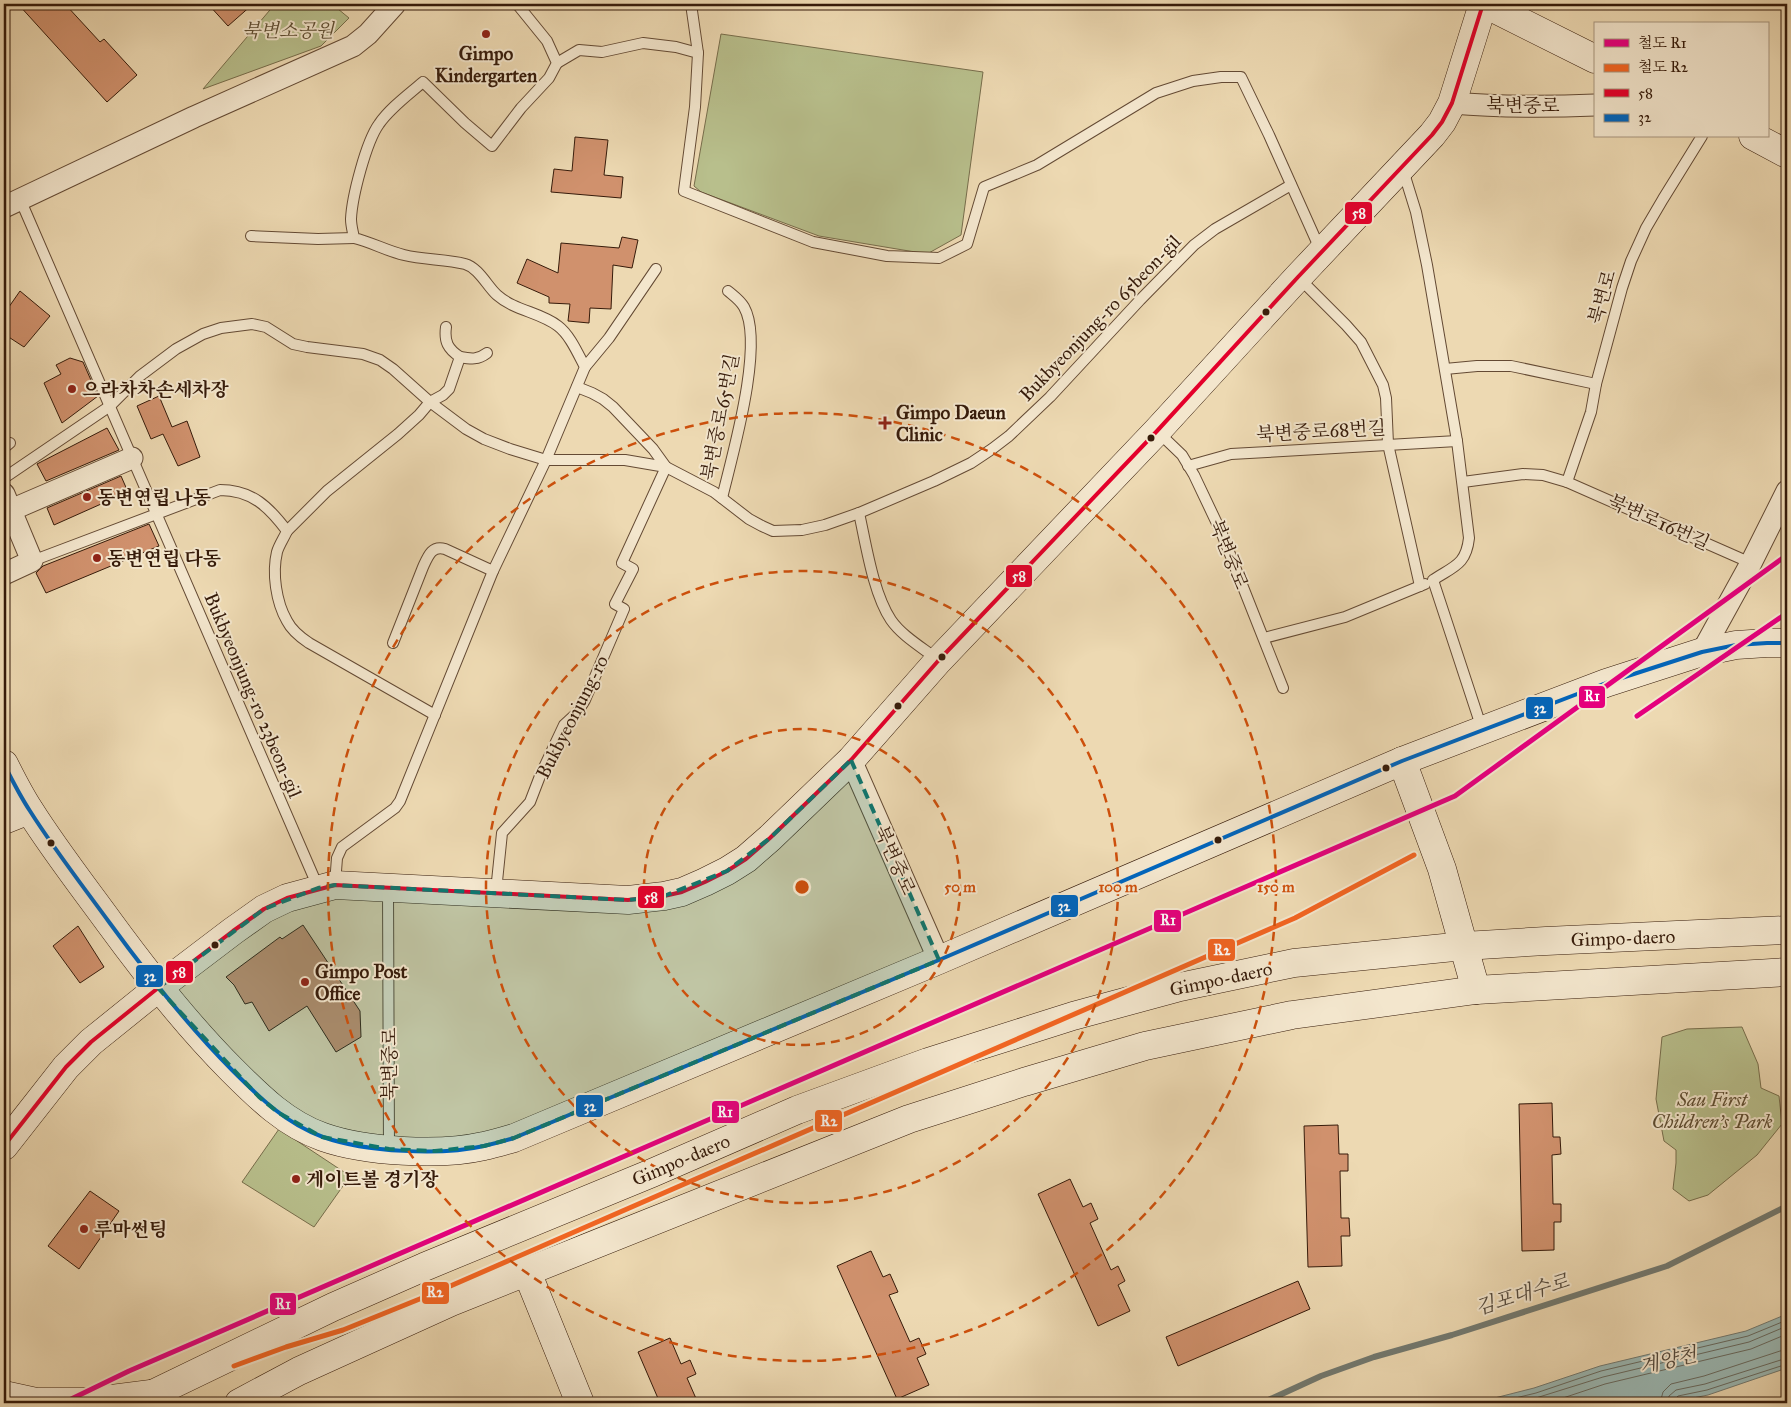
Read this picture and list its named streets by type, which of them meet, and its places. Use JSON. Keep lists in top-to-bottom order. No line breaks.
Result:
{"streets":{"street":["북변중로","Gimpo-daero"],"lane":["북변로","Bukbyeonjung-ro 65beon-gil","북변중로65번길","북변중로68번길","북변로16번길","Bukbyeonjung-ro 23beon-gil","Bukbyeonjung-ro"]},"crossings":[["북변중로","북변중로68번길"],["북변로","북변로16번길"],["Bukbyeonjung-ro 65beon-gil","북변중로65번길"],["Bukbyeonjung-ro 65beon-gil","Bukbyeonjung-ro"]],"water":["김포대수로","계양천"],"parks":["북변소공원","Sau First Children’s Park"],"places":{"other":["Gimpo Kindergarten","으라차차손세차장","동변연립 나동","동변연립 다동","Gimpo Post Office","게이트볼 경기장","루마썬팅"],"health":["Gimpo Daeun Clinic"]},"lines":["transit line 58","rail line R1","transit line 32","rail line R2"],"legend":["철도 R1","철도 R2","58","32"],"rings":["50 m","100 m","150 m"]}
